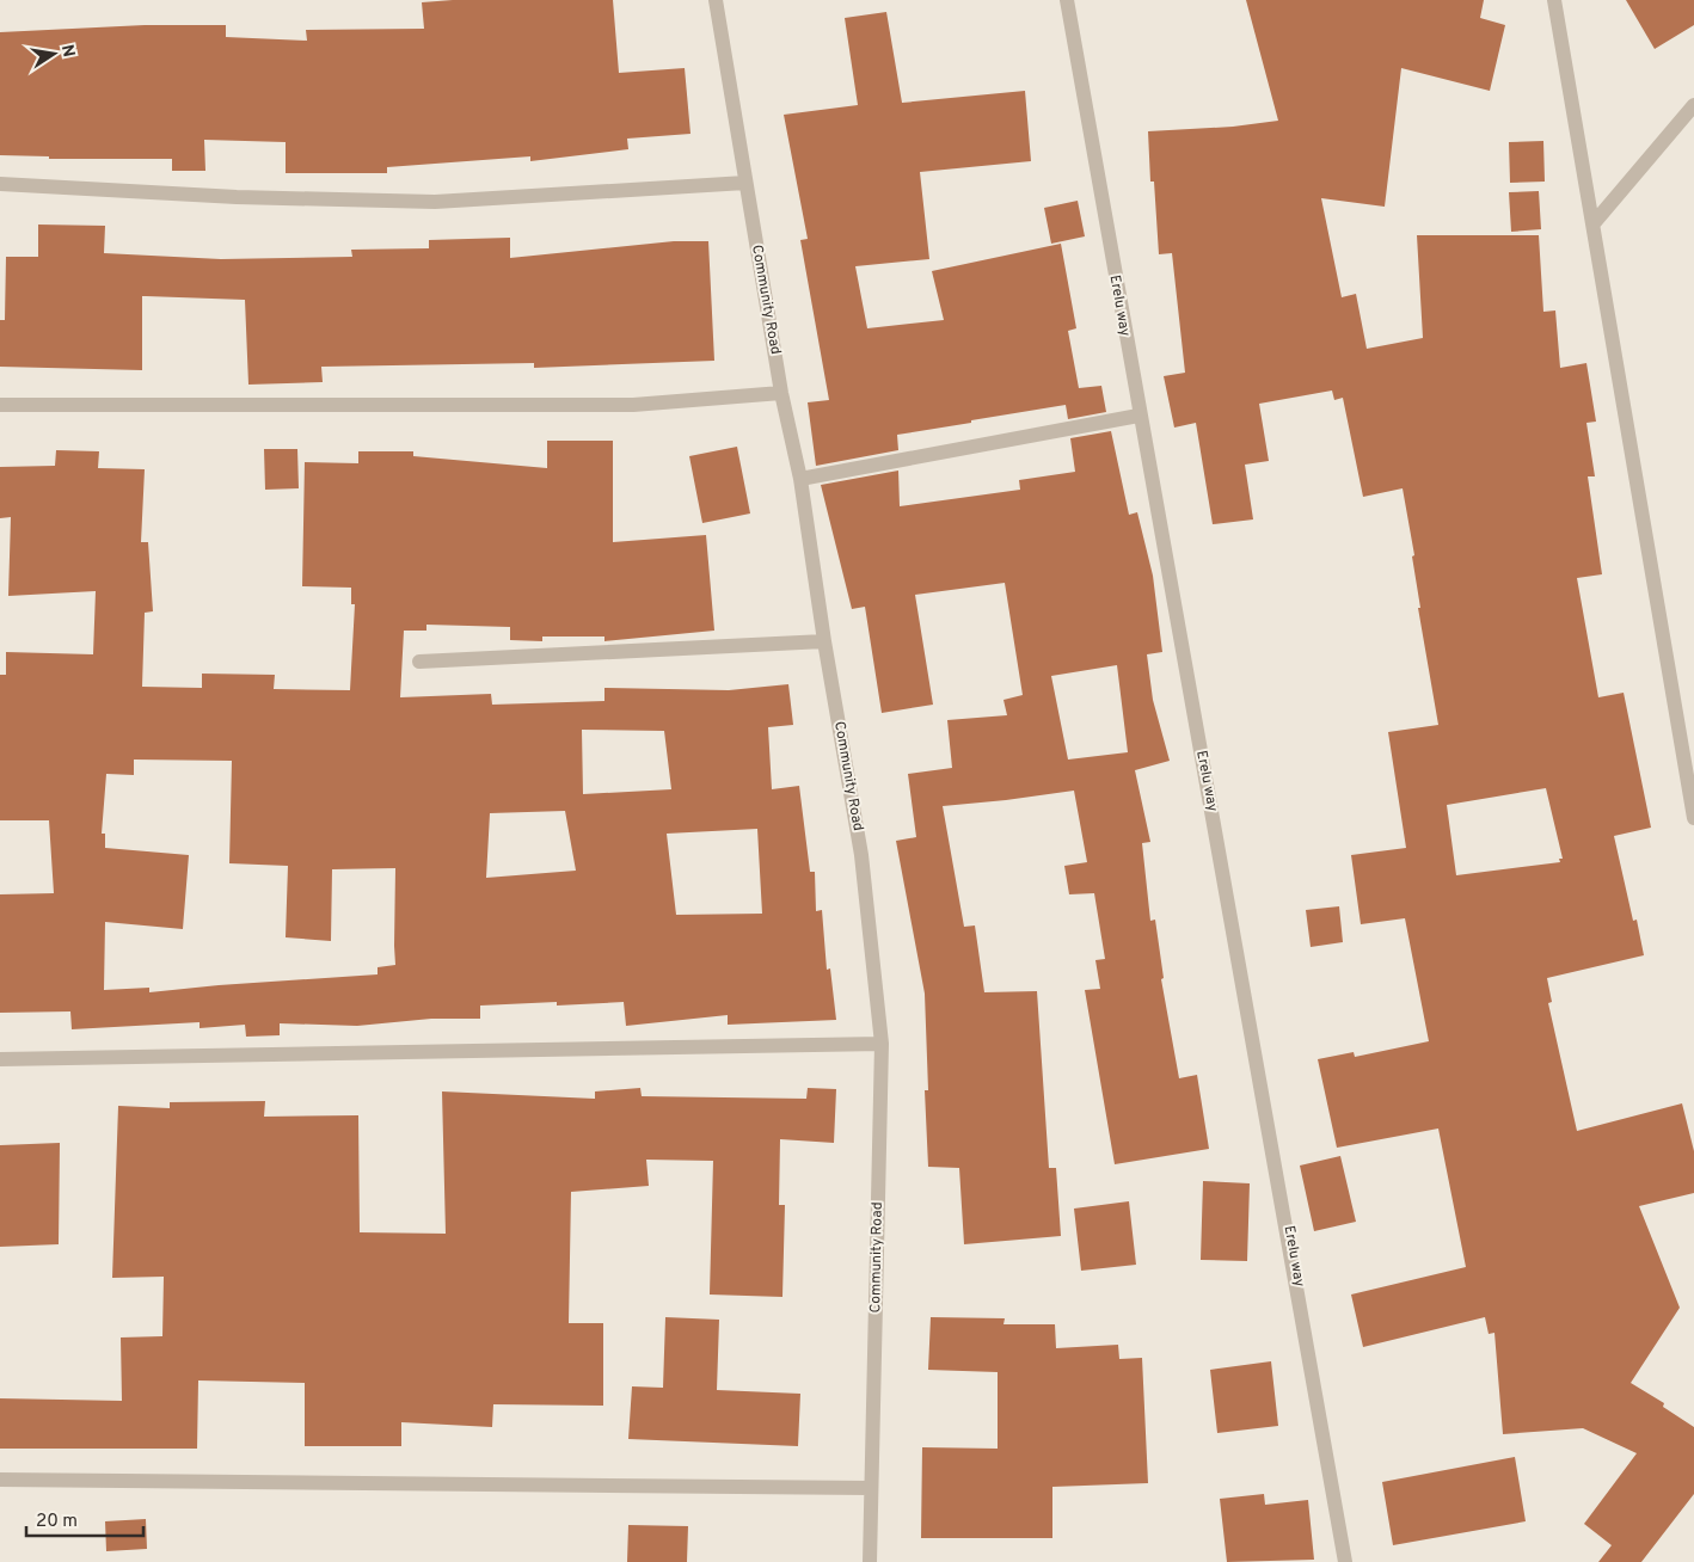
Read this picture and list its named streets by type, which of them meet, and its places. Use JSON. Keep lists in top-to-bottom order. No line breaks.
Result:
{"streets":{"street":["Community Road","Erelu way"]},"scale_bar":"20 m","north":"right"}
